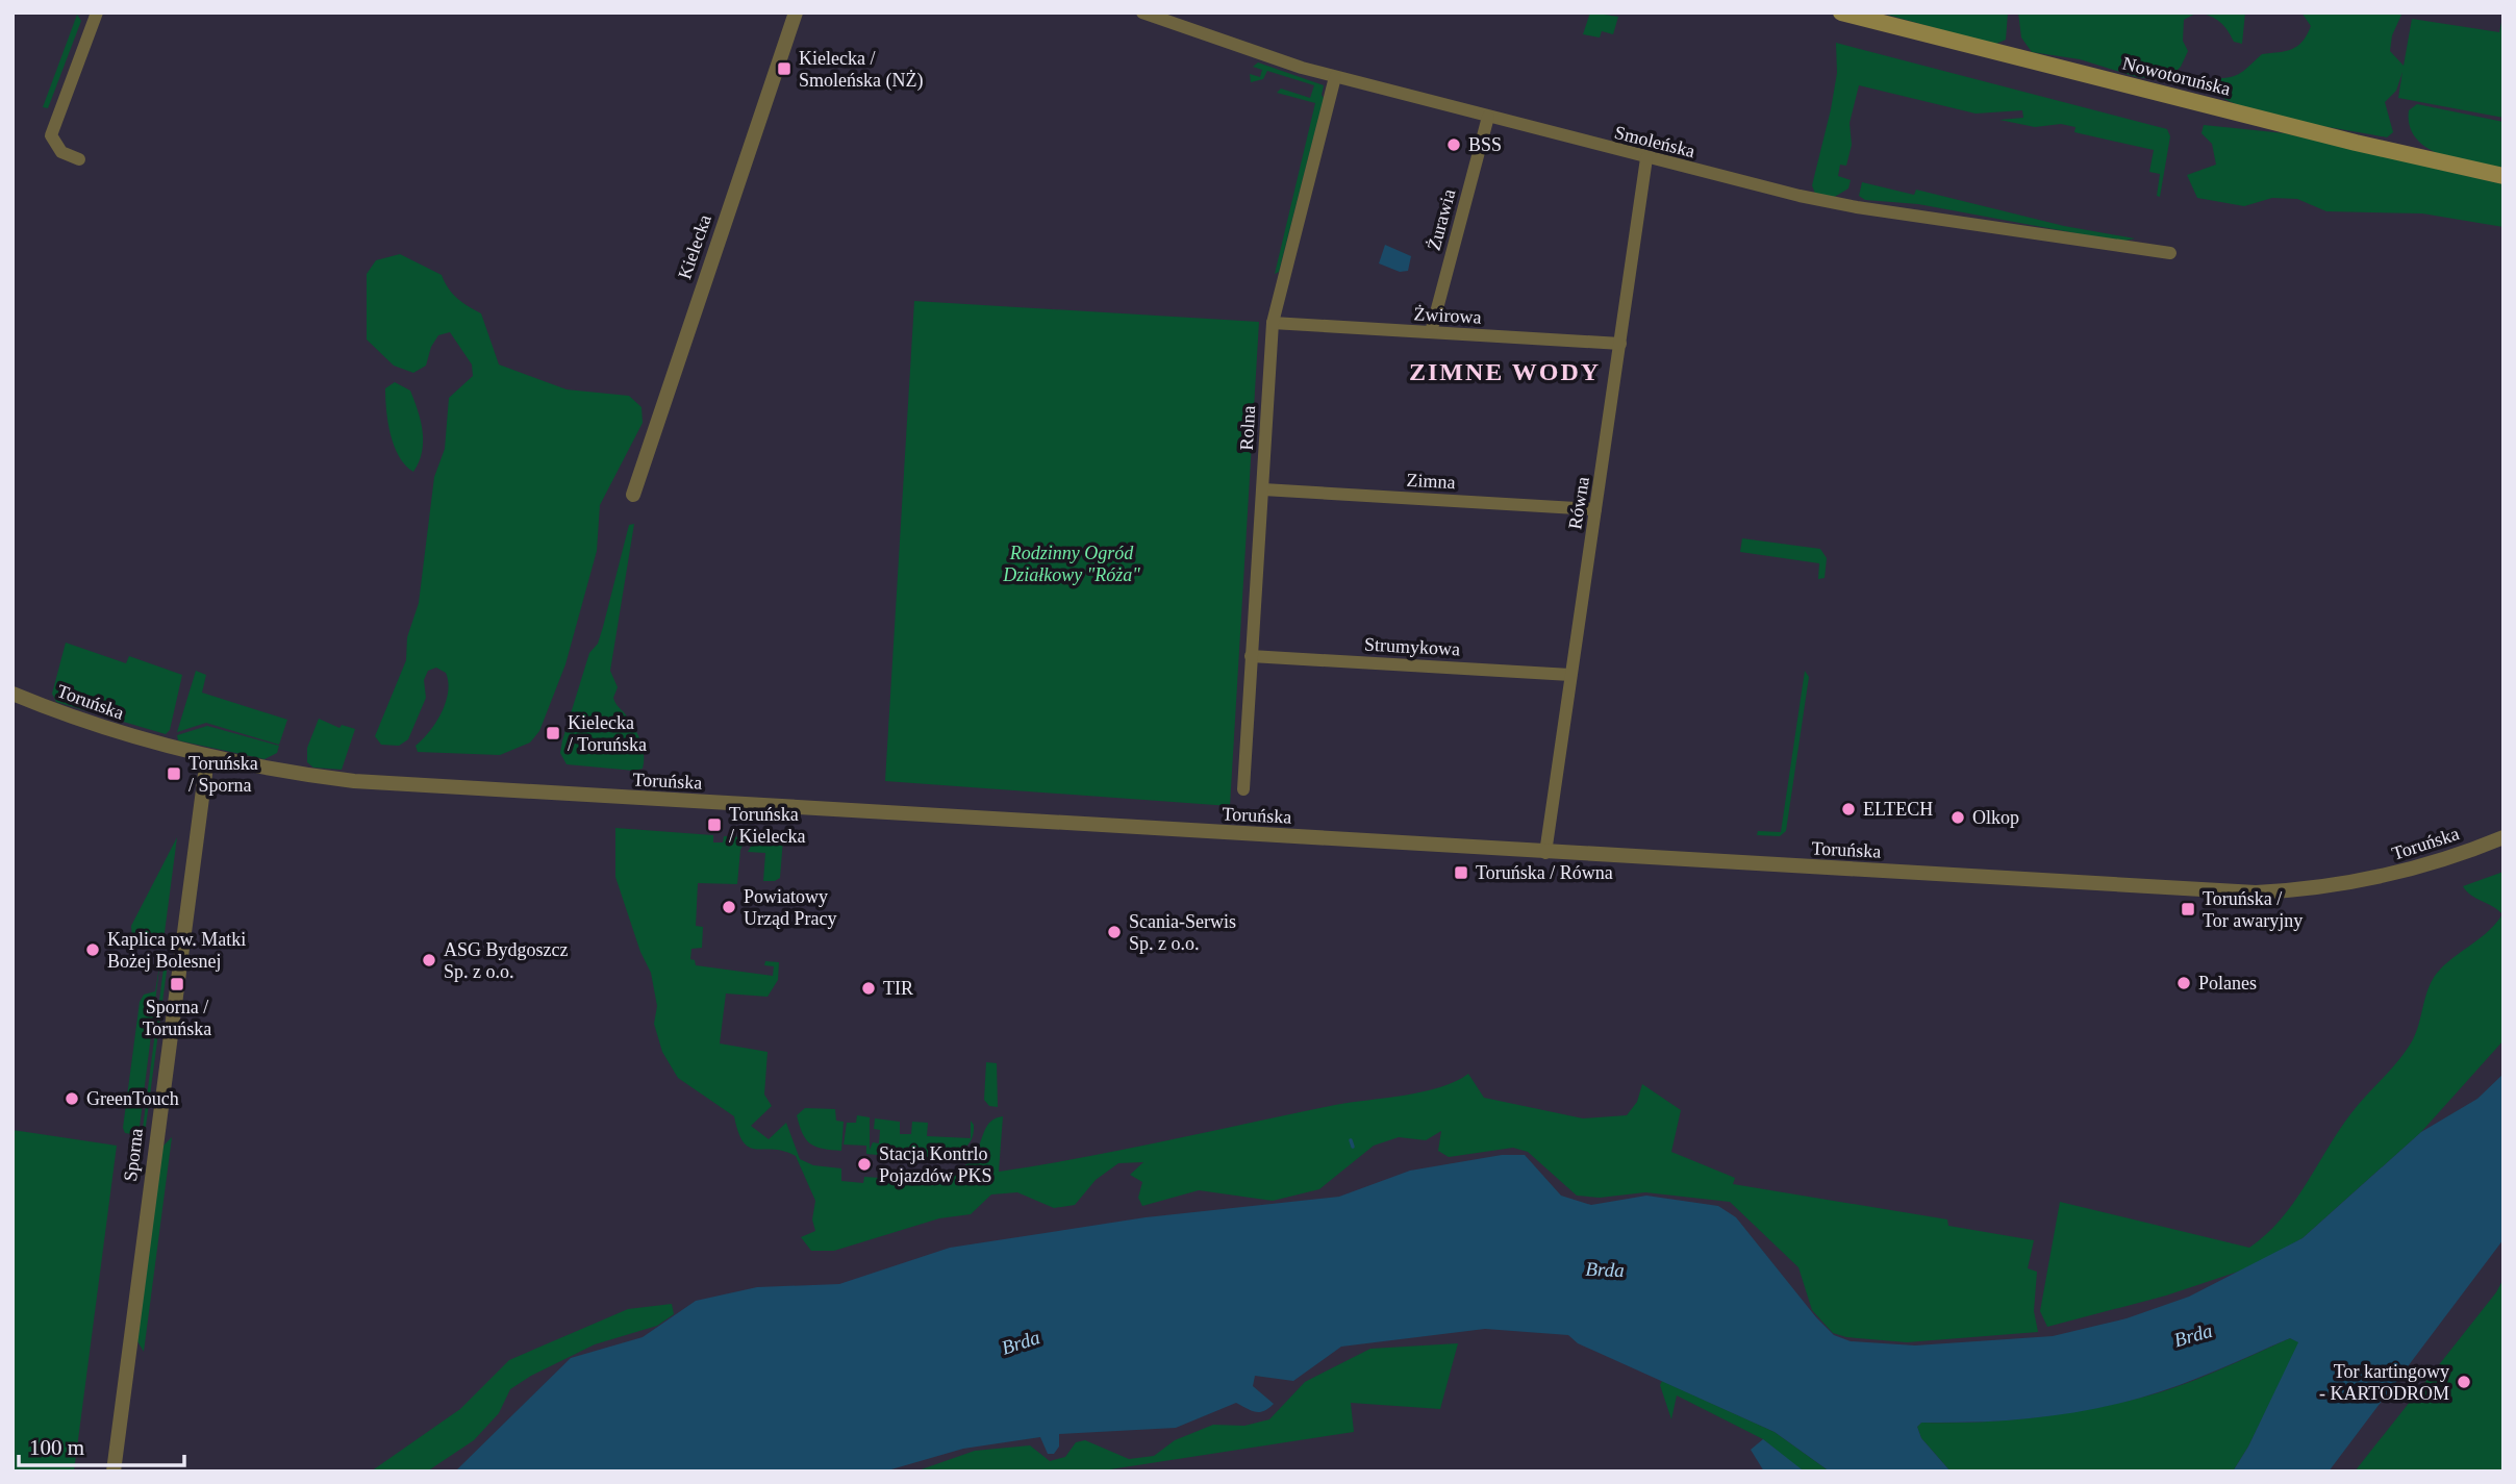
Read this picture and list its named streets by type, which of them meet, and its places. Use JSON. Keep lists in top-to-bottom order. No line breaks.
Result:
{"streets":{"main road":["Nowotoruńska"],"street":["Smoleńska","Żurawia","Kielecka","Żwirowa","Rolna","Zimna","Równa","Strumykowa","Toruńska","Sporna"]},"crossings":[["Smoleńska","Żurawia"],["Smoleńska","Rolna"],["Smoleńska","Równa"],["Żurawia","Żwirowa"],["Żwirowa","Rolna"],["Żwirowa","Równa"],["Rolna","Zimna"],["Rolna","Strumykowa"],["Zimna","Równa"],["Równa","Strumykowa"],["Równa","Toruńska"],["Toruńska","Sporna"]],"districts":["ZIMNE WODY"],"water":["Brda"],"parks":["Rodzinny Ogród Działkowy \"Róża\""],"places":{"transit":["Kielecka / Smoleńska (NŻ)","Kielecka / Toruńska","Toruńska / Sporna","Toruńska / Kielecka","Toruńska / Równa","Toruńska / Tor awaryjny","Sporna / Toruńska"],"other":["BSS","ELTECH","Olkop","Powiatowy Urząd Pracy","Scania-Serwis Sp. z o.o.","Kaplica pw. Matki Bożej Bolesnej","ASG Bydgoszcz Sp. z o.o.","Polanes","TIR","GreenTouch","Stacja Kontrlo Pojazdów PKS","Tor kartingowy - KARTODROM"]},"scale_bar":"100 m"}
